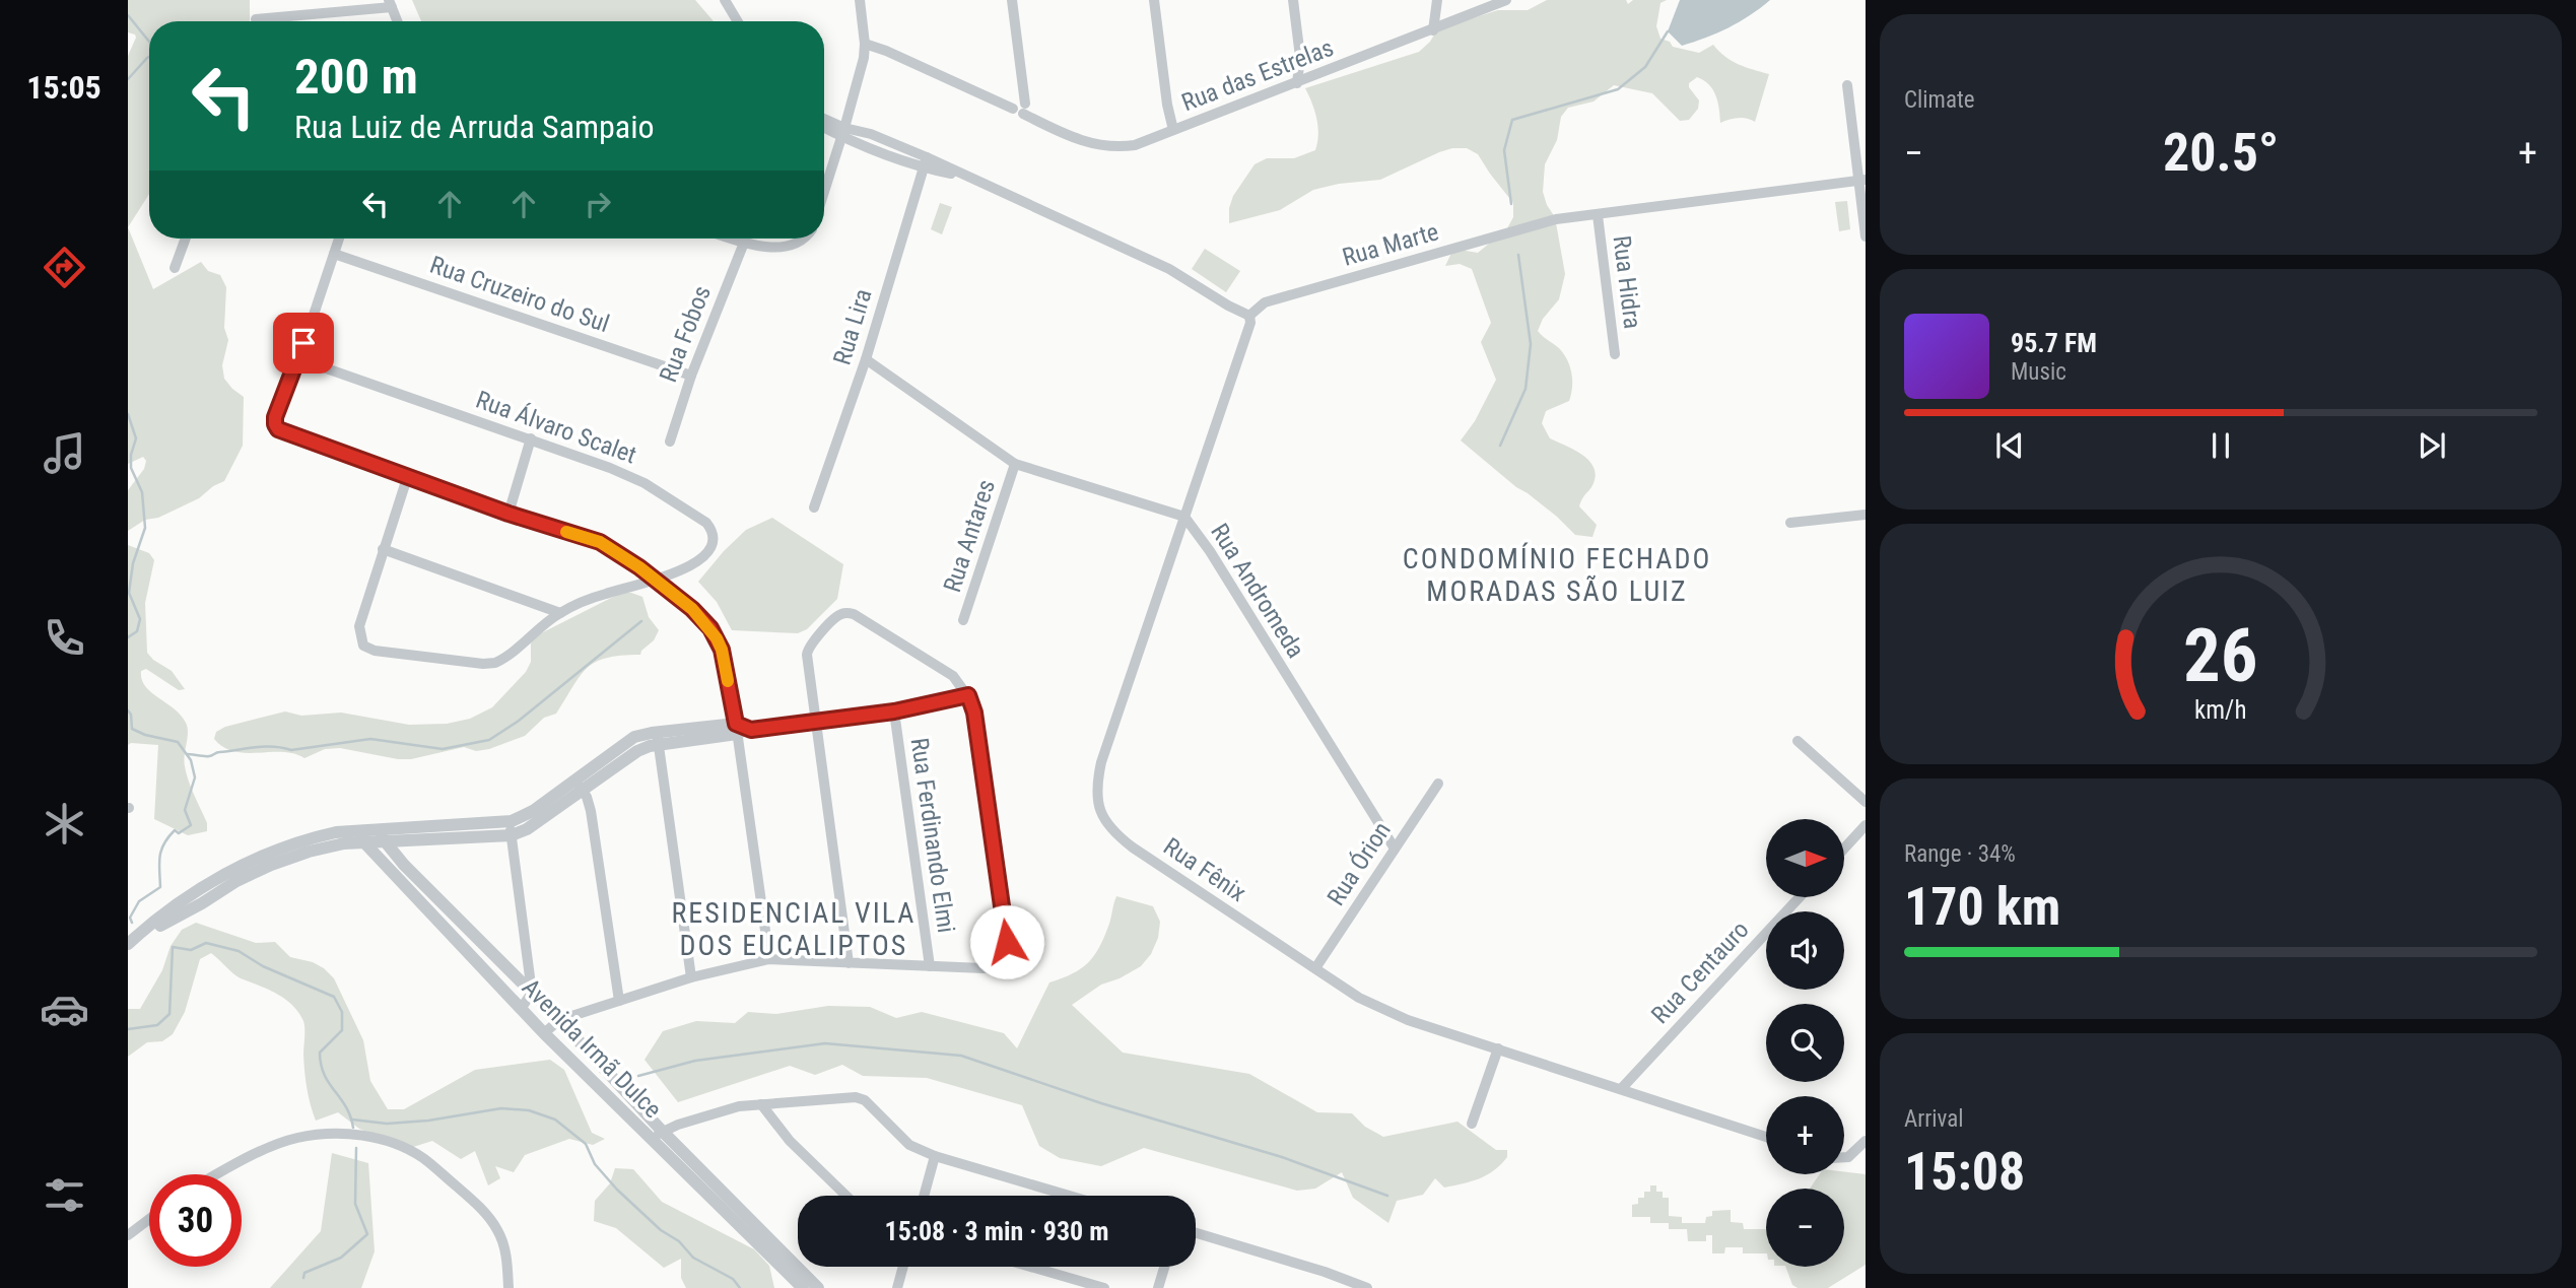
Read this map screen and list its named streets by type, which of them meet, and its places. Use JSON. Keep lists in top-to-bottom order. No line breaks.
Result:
{"streets":{"street":["Rua das Estrelas","Rua Marte","Rua Hidra","Rua Cruzeiro do Sul","Rua Lira","Rua Fobos","Rua Álvaro Scalet","Rua Antares","Rua Andromeda","Rua Ferdinando Elmi","Rua Órion","Rua Fênix","Rua Centauro","Avenida Irmã Dulce"]},"crossings":[["Rua Marte","Rua Hidra"],["Rua Marte","Rua Fênix"],["Rua Cruzeiro do Sul","Rua Fobos"],["Rua Lira","Rua Andromeda"],["Rua Antares","Rua Andromeda"],["Rua Andromeda","Rua Órion"],["Rua Andromeda","Rua Fênix"],["Rua Órion","Rua Fênix"],["Rua Fênix","Rua Centauro"]],"districts":["CONDOMÍNIO FECHADO MORADAS SÃO LUIZ","RESIDENCIAL VILA DOS EUCALIPTOS"],"north":"right","page":{"tabs":"15:05","tile":["Climate",["Range · 34%","170 km"],["Arrival","15:08"]],"turn":["200 m","Rua Luiz de Arruda Sampaio"],"heat":["−","20.5°","+"],"song":["95.7 FM","Music"],"map_buttons":["+","−"],"limit":"30","trip":"15:08 · 3 min · 930 m","gauge":["26","km/h"]}}
